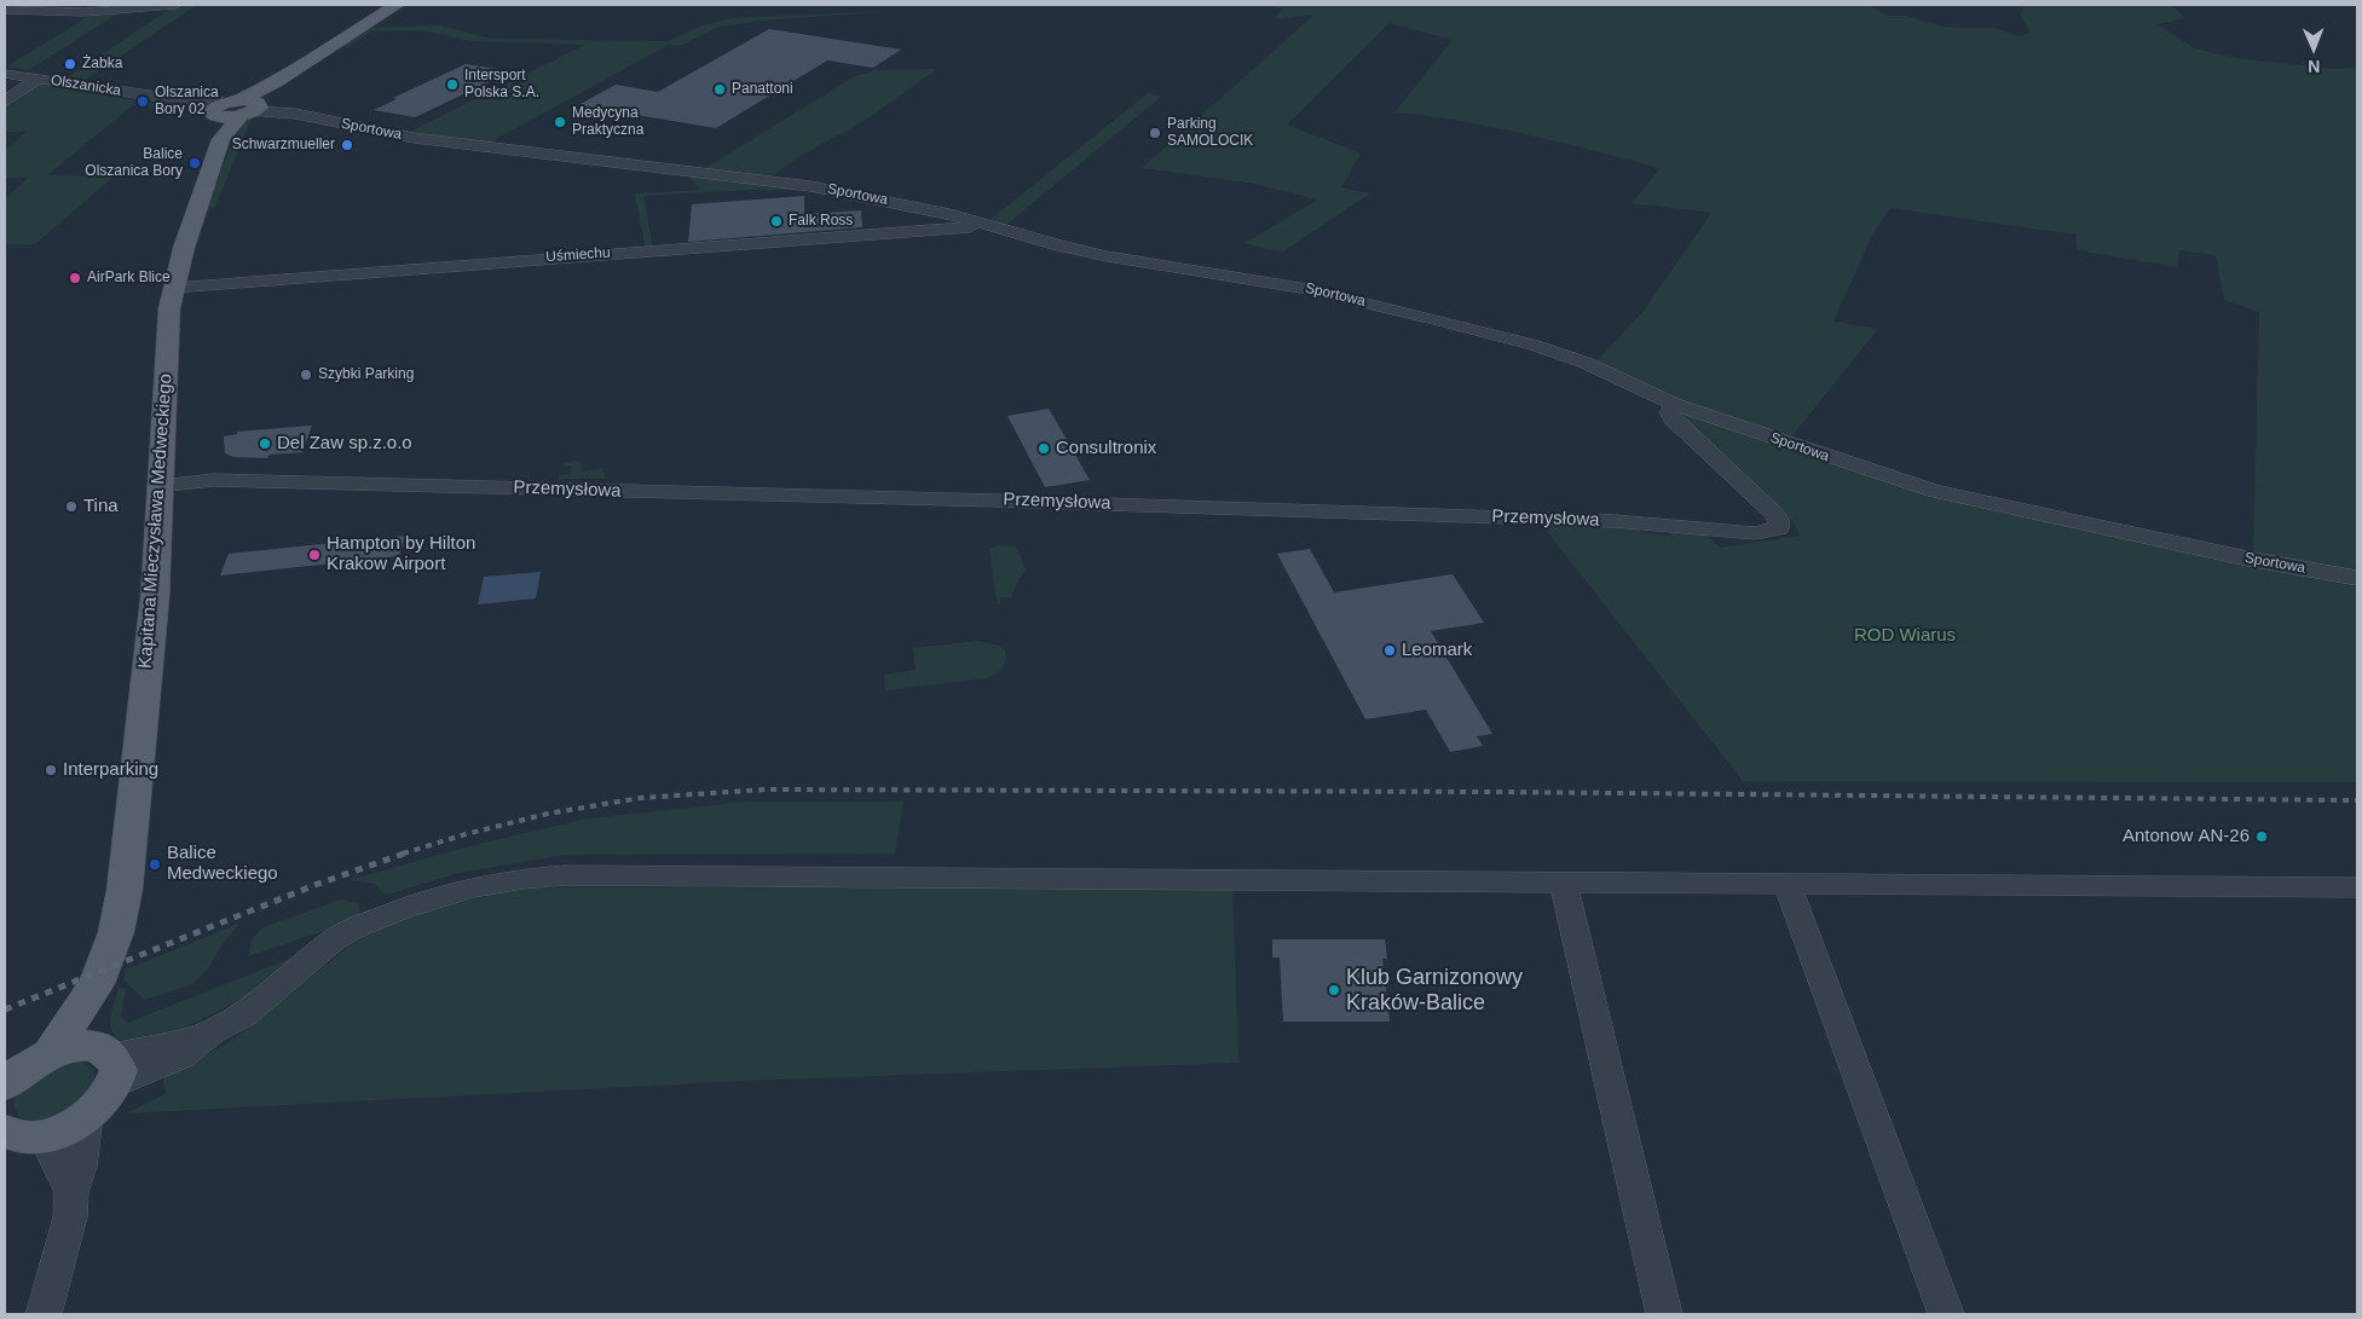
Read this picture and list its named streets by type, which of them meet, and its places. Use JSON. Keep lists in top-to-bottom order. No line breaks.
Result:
{"streets":{"main road":["Kapitana Mieczysława Medweckiego"],"street":["Olszanicka","Sportowa","Uśmiechu","Przemysłowa"]},"crossings":[["Olszanicka","Sportowa"],["Olszanicka","Kapitana Mieczysława Medweckiego"],["Sportowa","Uśmiechu"],["Sportowa","Przemysłowa"],["Sportowa","Kapitana Mieczysława Medweckiego"],["Uśmiechu","Kapitana Mieczysława Medweckiego"],["Przemysłowa","Kapitana Mieczysława Medweckiego"]],"parks":["ROD Wiarus"],"places":["Żabka","Intersport Polska S.A.","Panattoni","Olszanica Bory 02","Medycyna Praktyczna","Parking SAMOLOCIK","Schwarzmueller","Balice Olszanica Bory","Falk Ross","AirPark Blice","Szybki Parking","Del Zaw sp.z.o.o","Consultronix","Tina","Hampton by Hilton Krakow Airport","Leomark","Interparking","Antonow AN-26","Balice Medweckiego","Klub Garnizonowy Kraków-Balice"],"north":"bottom"}
